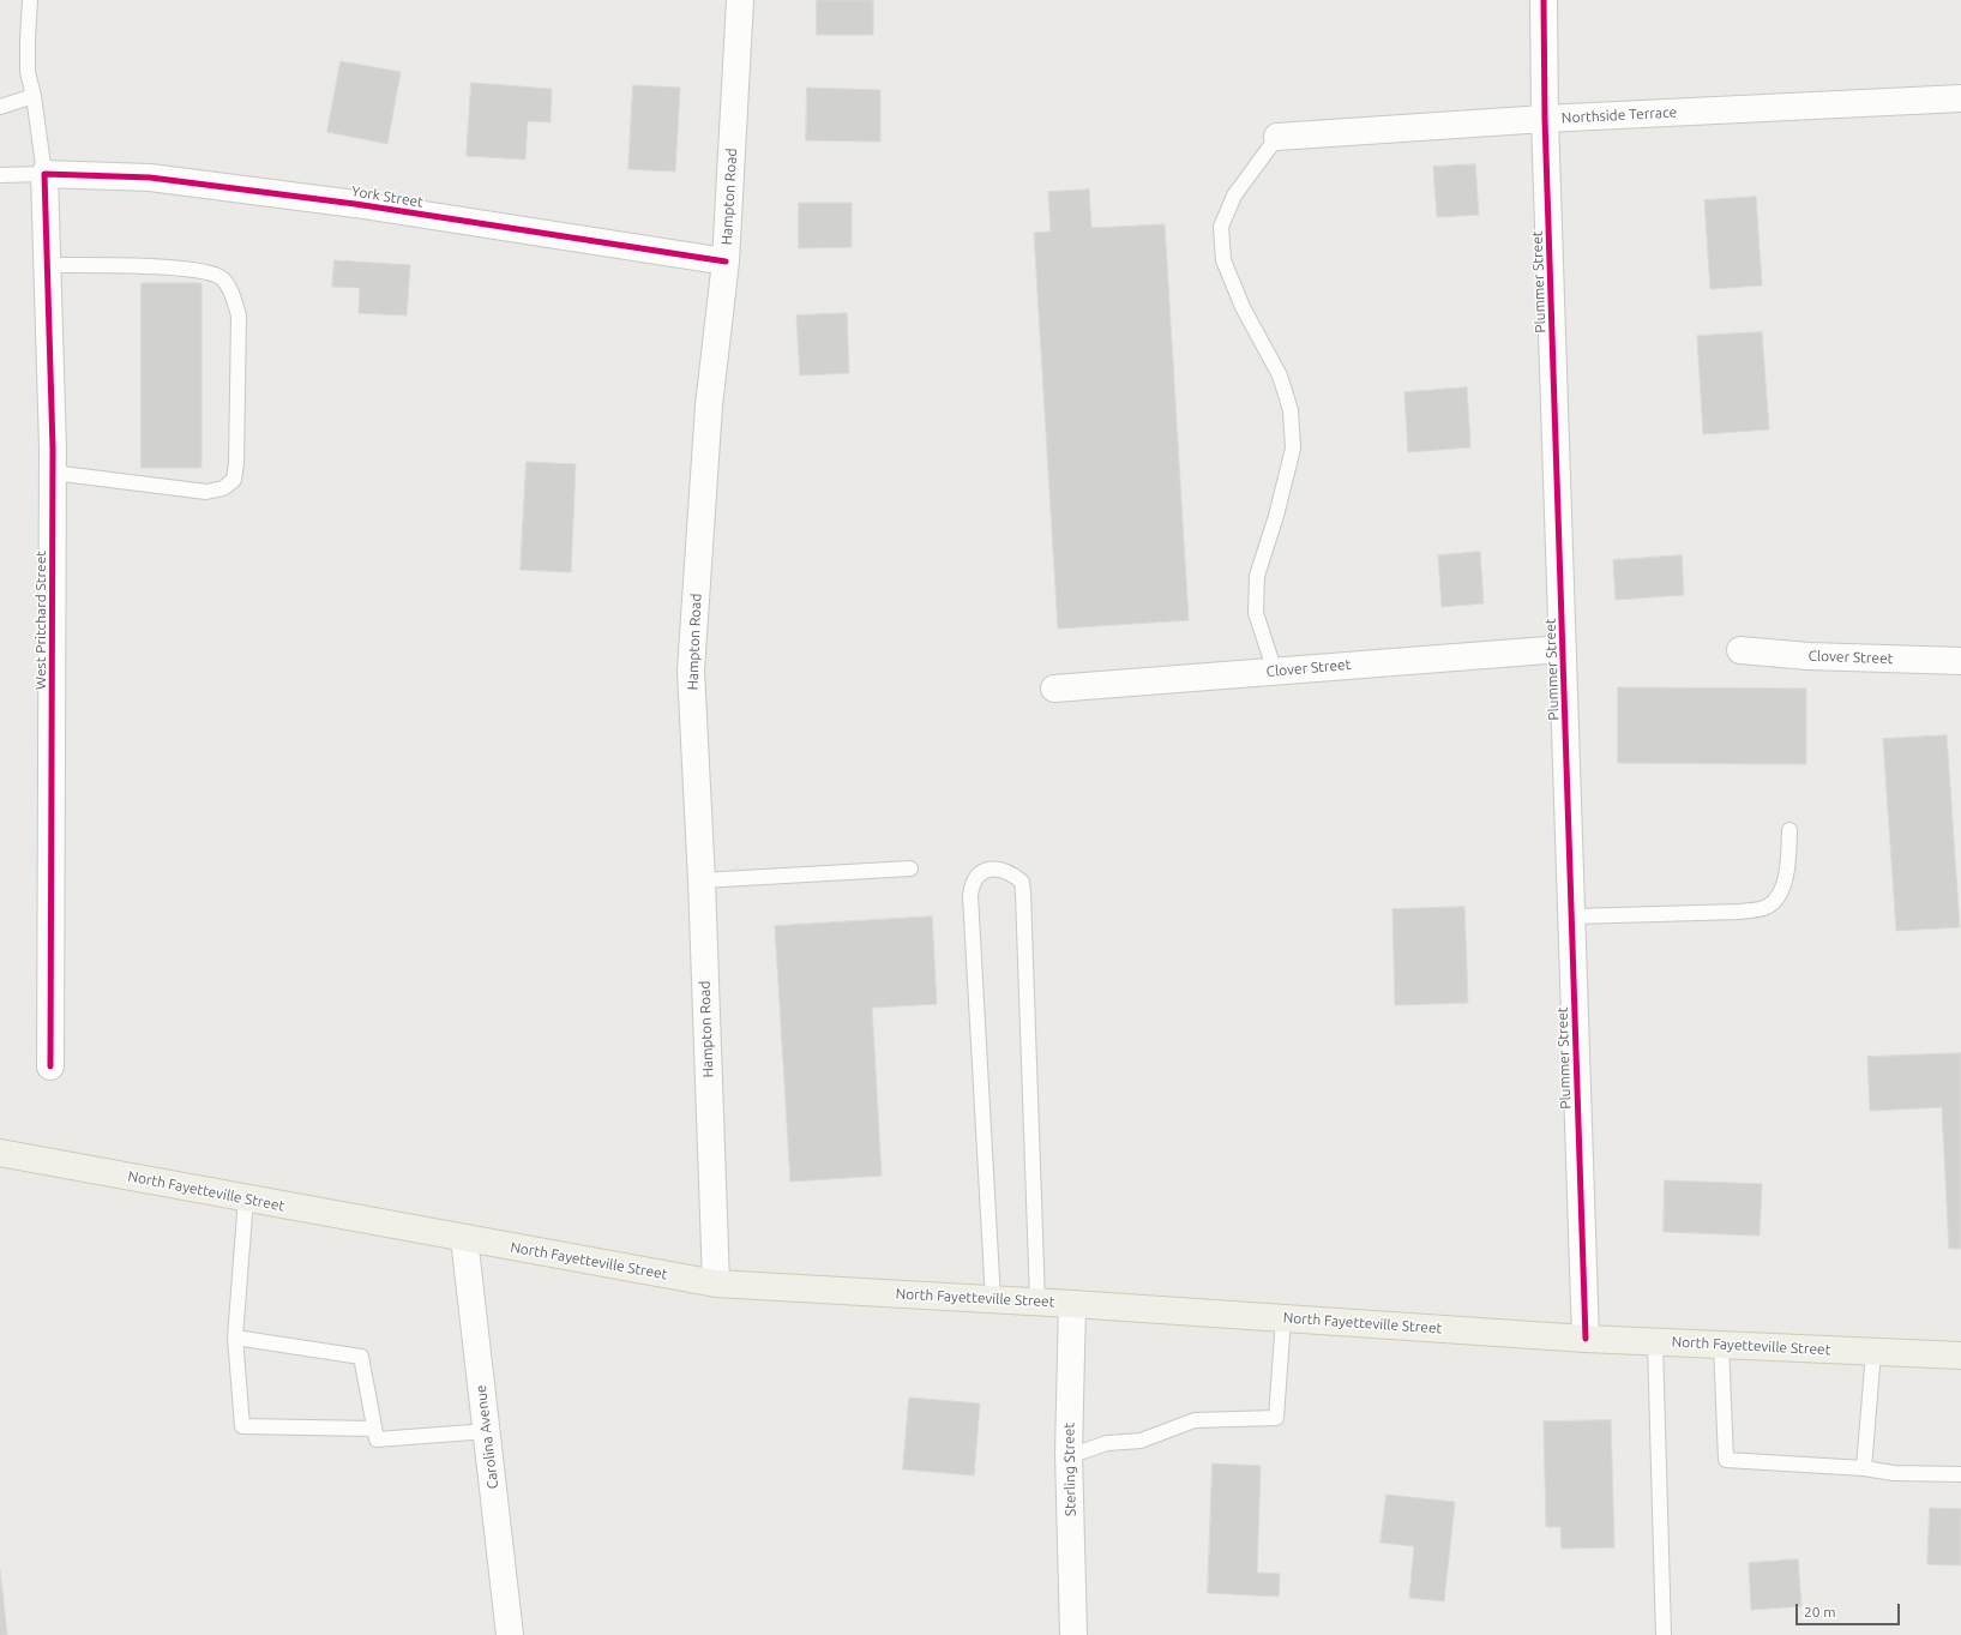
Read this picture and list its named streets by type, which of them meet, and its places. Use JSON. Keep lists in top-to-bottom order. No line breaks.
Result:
{"streets":{"main road":["North Fayetteville Street"],"street":["Northside Terrace","York Street","Hampton Road","Plummer Street","West Pritchard Street","Clover Street","Carolina Avenue","Sterling Street"]},"crossings":[["Northside Terrace","Plummer Street"],["York Street","Hampton Road"],["York Street","West Pritchard Street"],["Hampton Road","North Fayetteville Street"],["Plummer Street","Clover Street"],["Plummer Street","North Fayetteville Street"],["North Fayetteville Street","Carolina Avenue"],["North Fayetteville Street","Sterling Street"]],"scale_bar":"20 m"}
